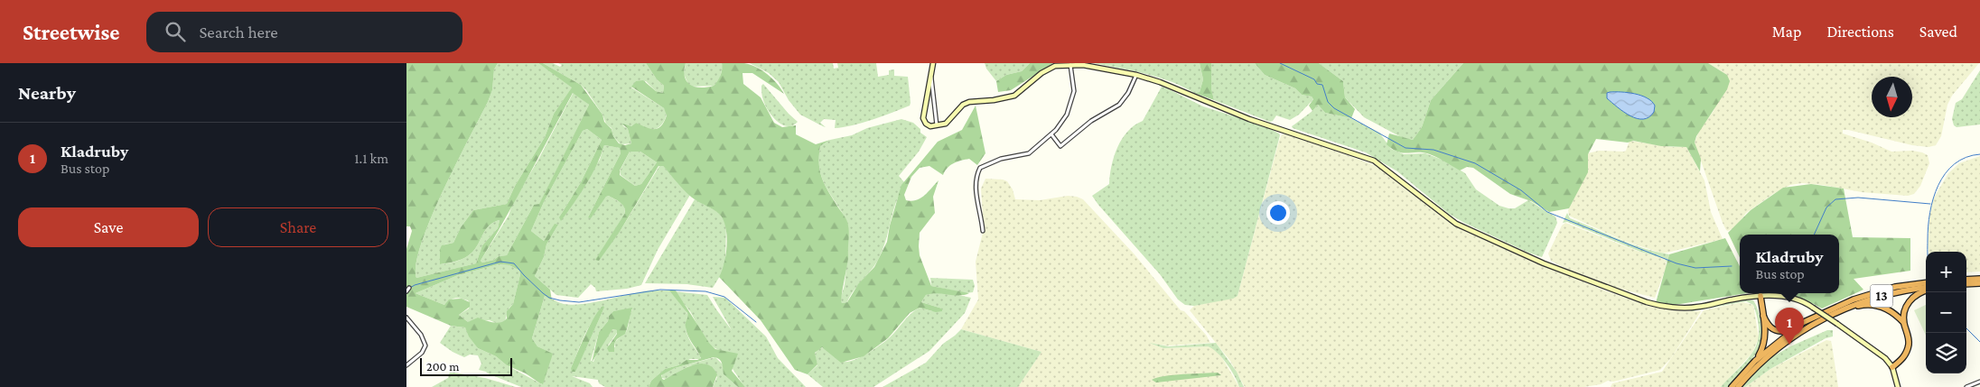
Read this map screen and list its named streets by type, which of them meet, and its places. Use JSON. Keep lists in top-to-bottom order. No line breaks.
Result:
{"streets":{"highway":["13"]},"scale_bar":"200 m","north":"bottom","page":{"header":"Streetwise","search":"Search here","nav":["Map","Directions","Saved"],"heading":"Nearby","list":[{"mark":"1","name":"Kladruby","note":"Bus stop","value":"1.1 km"}],"buttons":["Save","Share"],"popup":["Kladruby","Bus stop"],"map_buttons":["+","−"],"pins":"1","scale":"200 m"}}
